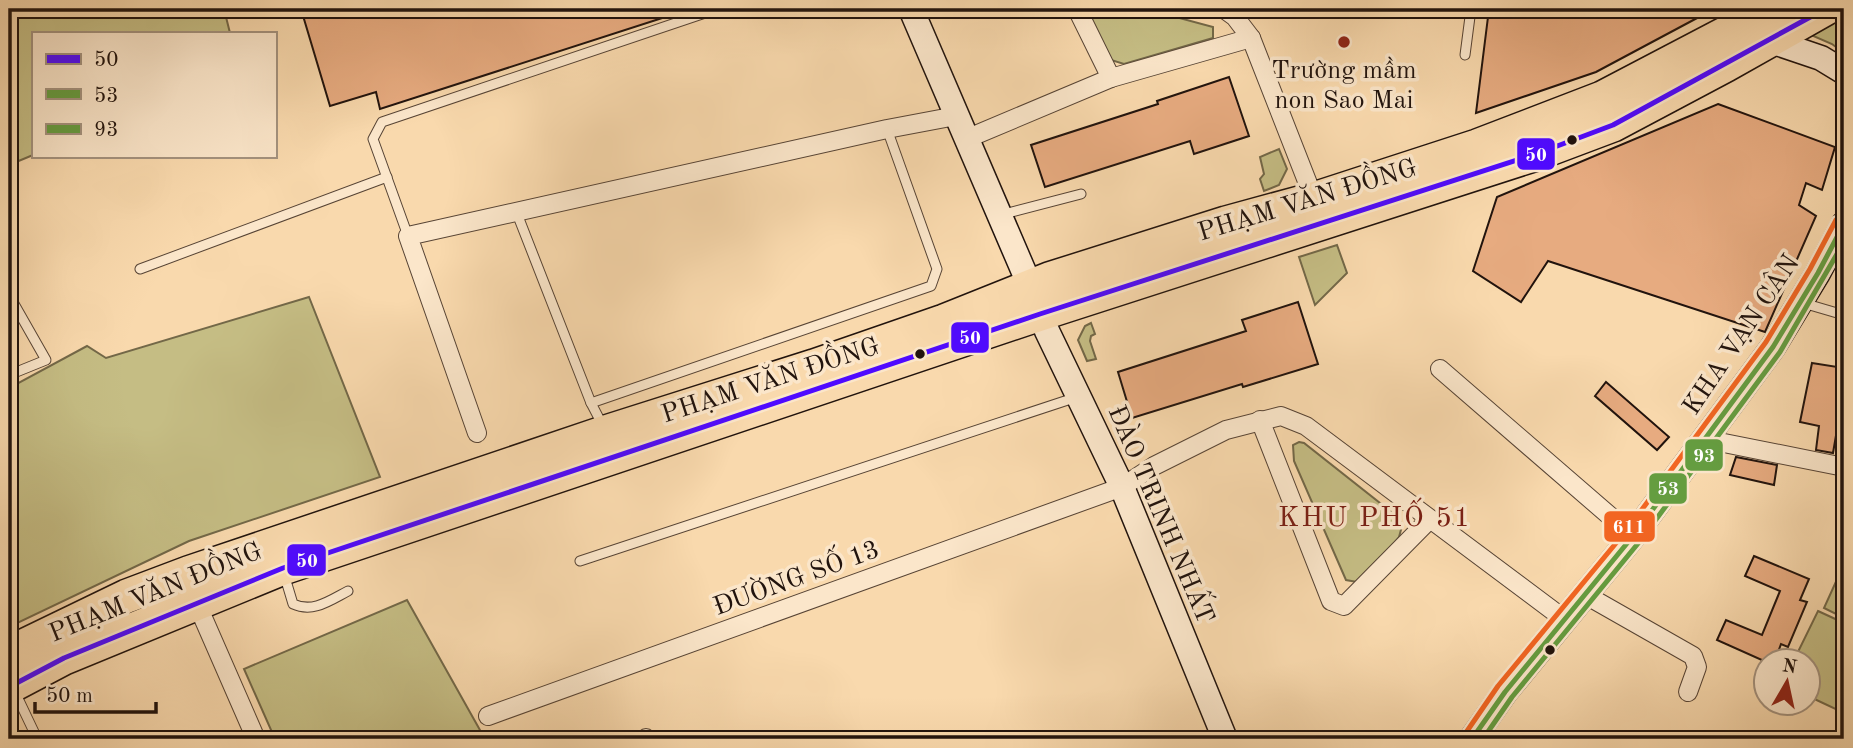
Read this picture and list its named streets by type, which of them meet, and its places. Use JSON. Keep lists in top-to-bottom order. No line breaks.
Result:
{"streets":{"highway":["PHẠM VĂN ĐỒNG"],"street":["KHA VẠN CÂN","ĐÀO TRINH NHẤT","ĐƯỜNG SỐ 13"]},"crossings":[["PHẠM VĂN ĐỒNG","ĐÀO TRINH NHẤT"],["KHA VẠN CÂN","ĐƯỜNG SỐ 13"],["ĐÀO TRINH NHẤT","ĐƯỜNG SỐ 13"]],"districts":["KHU PHỐ 51"],"places":["Trường mầm non Sao Mai"],"lines":["transit line 50","transit line 611","transit line 53","transit line 93"],"legend":["50","53","93"],"scale_bar":"50 m","north":"top"}
